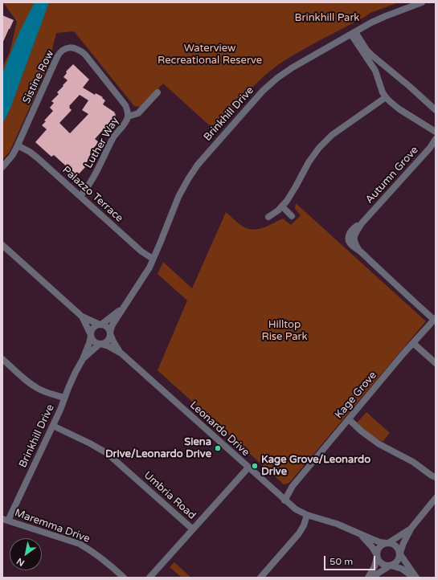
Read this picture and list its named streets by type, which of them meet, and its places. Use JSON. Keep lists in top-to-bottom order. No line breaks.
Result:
{"streets":{"street":["Sistine Row","Brinkhill Drive","Luther Way","Autumn Grove","Palazzo Terrace","Kage Grove","Leonardo Drive","Umbria Road","Maremma Drive"]},"crossings":[["Sistine Row","Luther Way"],["Sistine Row","Palazzo Terrace"],["Brinkhill Drive","Palazzo Terrace"],["Brinkhill Drive","Leonardo Drive"],["Brinkhill Drive","Umbria Road"],["Brinkhill Drive","Maremma Drive"],["Luther Way","Palazzo Terrace"],["Autumn Grove","Kage Grove"],["Kage Grove","Leonardo Drive"]],"parks":["Brinkhill Park","Waterview Recreational Reserve","Hilltop Rise Park"],"places":["Siena Drive/Leonardo Drive","Kage Grove/Leonardo Drive"],"scale_bar":"50 m","north":"bottom left"}
